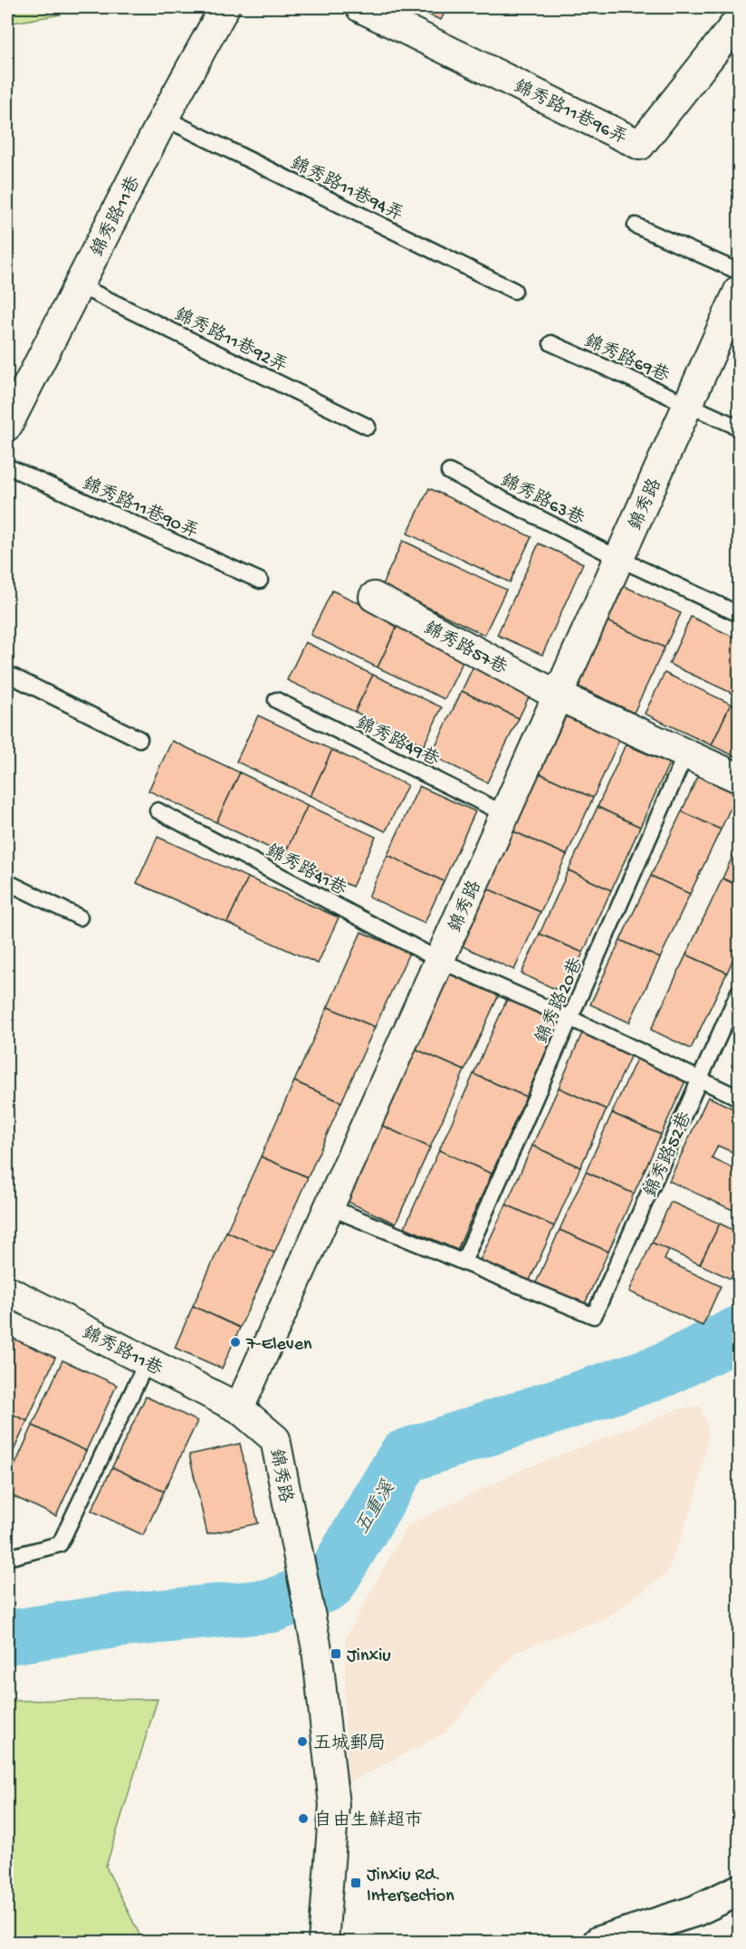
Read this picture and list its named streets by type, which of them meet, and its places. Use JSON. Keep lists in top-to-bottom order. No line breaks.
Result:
{"streets":{"street":["錦秀路11巷96弄","錦秀路11巷","錦秀路","錦秀路57巷"],"lane":["錦秀路11巷94弄","錦秀路11巷92弄","錦秀路69巷","錦秀路63巷","錦秀路11巷90弄","錦秀路49巷","錦秀路41巷","錦秀路20巷","錦秀路52巷"]},"crossings":[["錦秀路11巷94弄","錦秀路11巷"],["錦秀路11巷","錦秀路11巷92弄"],["錦秀路11巷","錦秀路"],["錦秀路69巷","錦秀路"],["錦秀路63巷","錦秀路"],["錦秀路","錦秀路57巷"],["錦秀路","錦秀路49巷"],["錦秀路","錦秀路41巷"],["錦秀路41巷","錦秀路20巷"],["錦秀路41巷","錦秀路52巷"],["錦秀路20巷","錦秀路52巷"]],"water":["五重溪"],"places":{"other":["7-Eleven","五城郵局","自由生鮮超市"],"transit":["Jinxiu","Jinxiu Rd. Intersection"]}}
